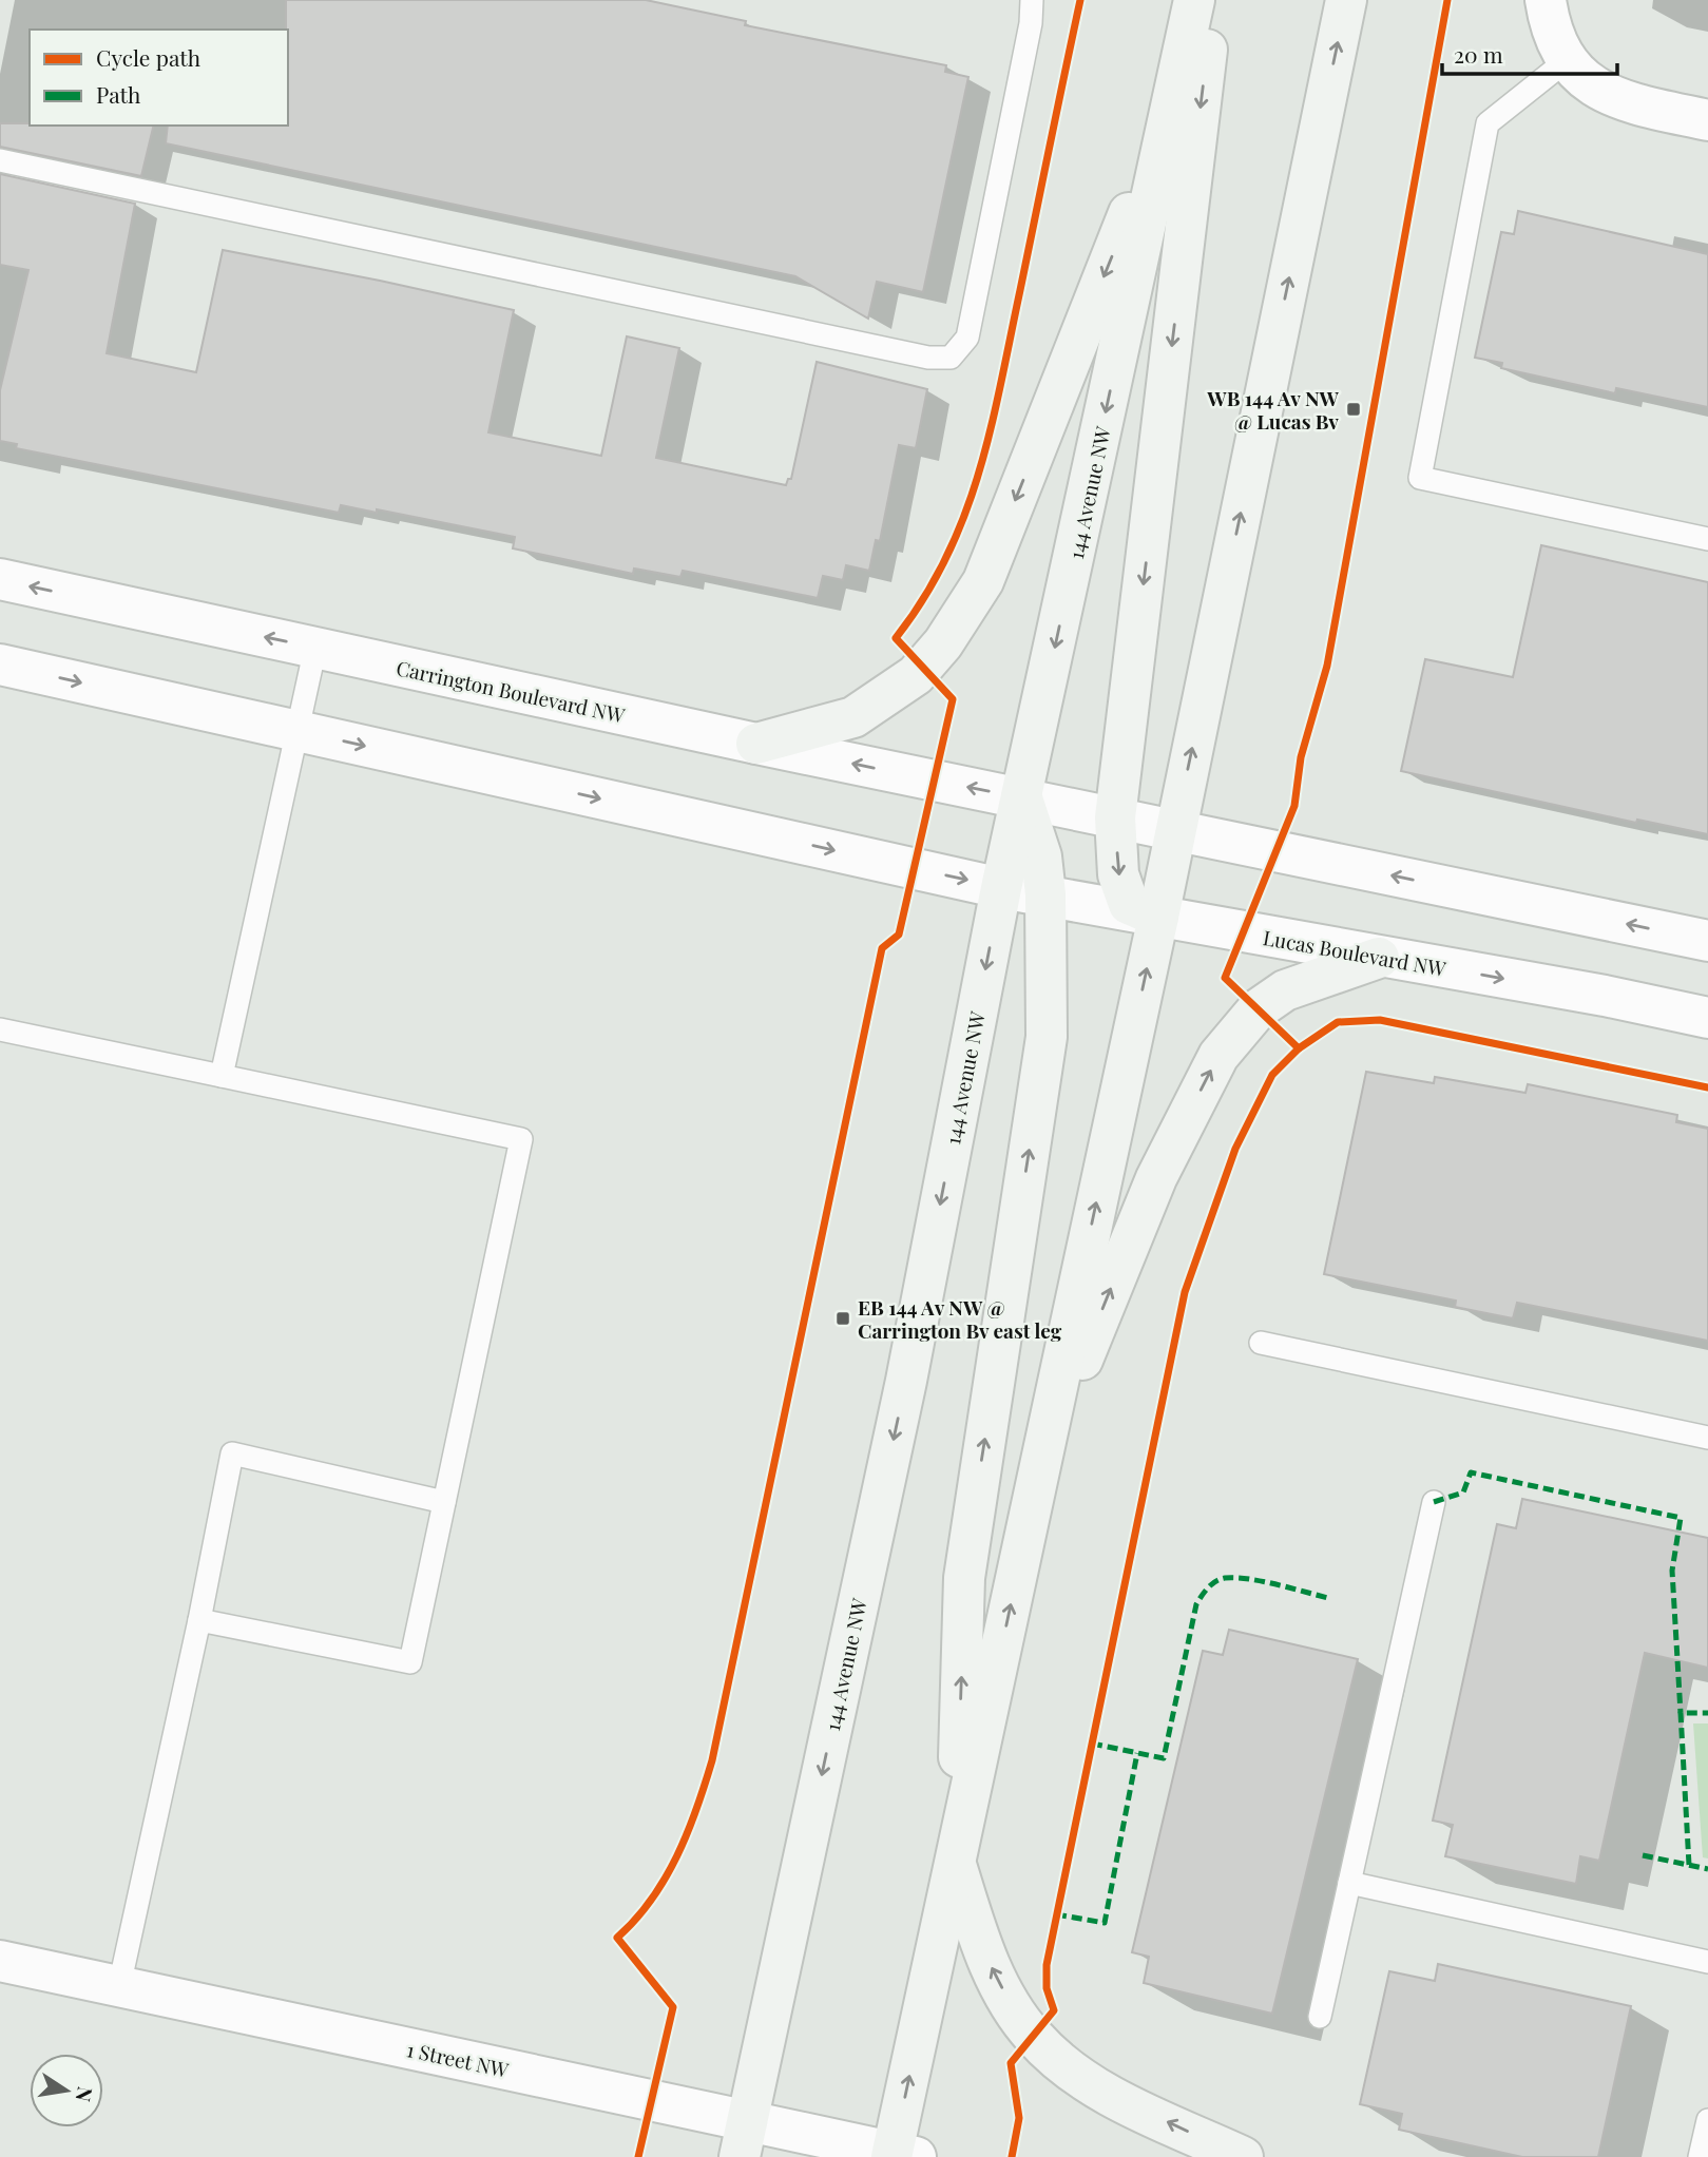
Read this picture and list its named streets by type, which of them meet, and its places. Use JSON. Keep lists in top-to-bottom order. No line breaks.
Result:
{"streets":{"main road":["144 Avenue NW"],"street":["Carrington Boulevard NW","Lucas Boulevard NW","1 Street NW"]},"crossings":[["144 Avenue NW","Carrington Boulevard NW"],["144 Avenue NW","Lucas Boulevard NW"],["144 Avenue NW","1 Street NW"]],"places":{"transit":["WB 144 Av NW @ Lucas Bv","EB 144 Av NW @ Carrington Bv east leg"]},"legend":["Cycle path","Path"],"scale_bar":"20 m","north":"right"}
